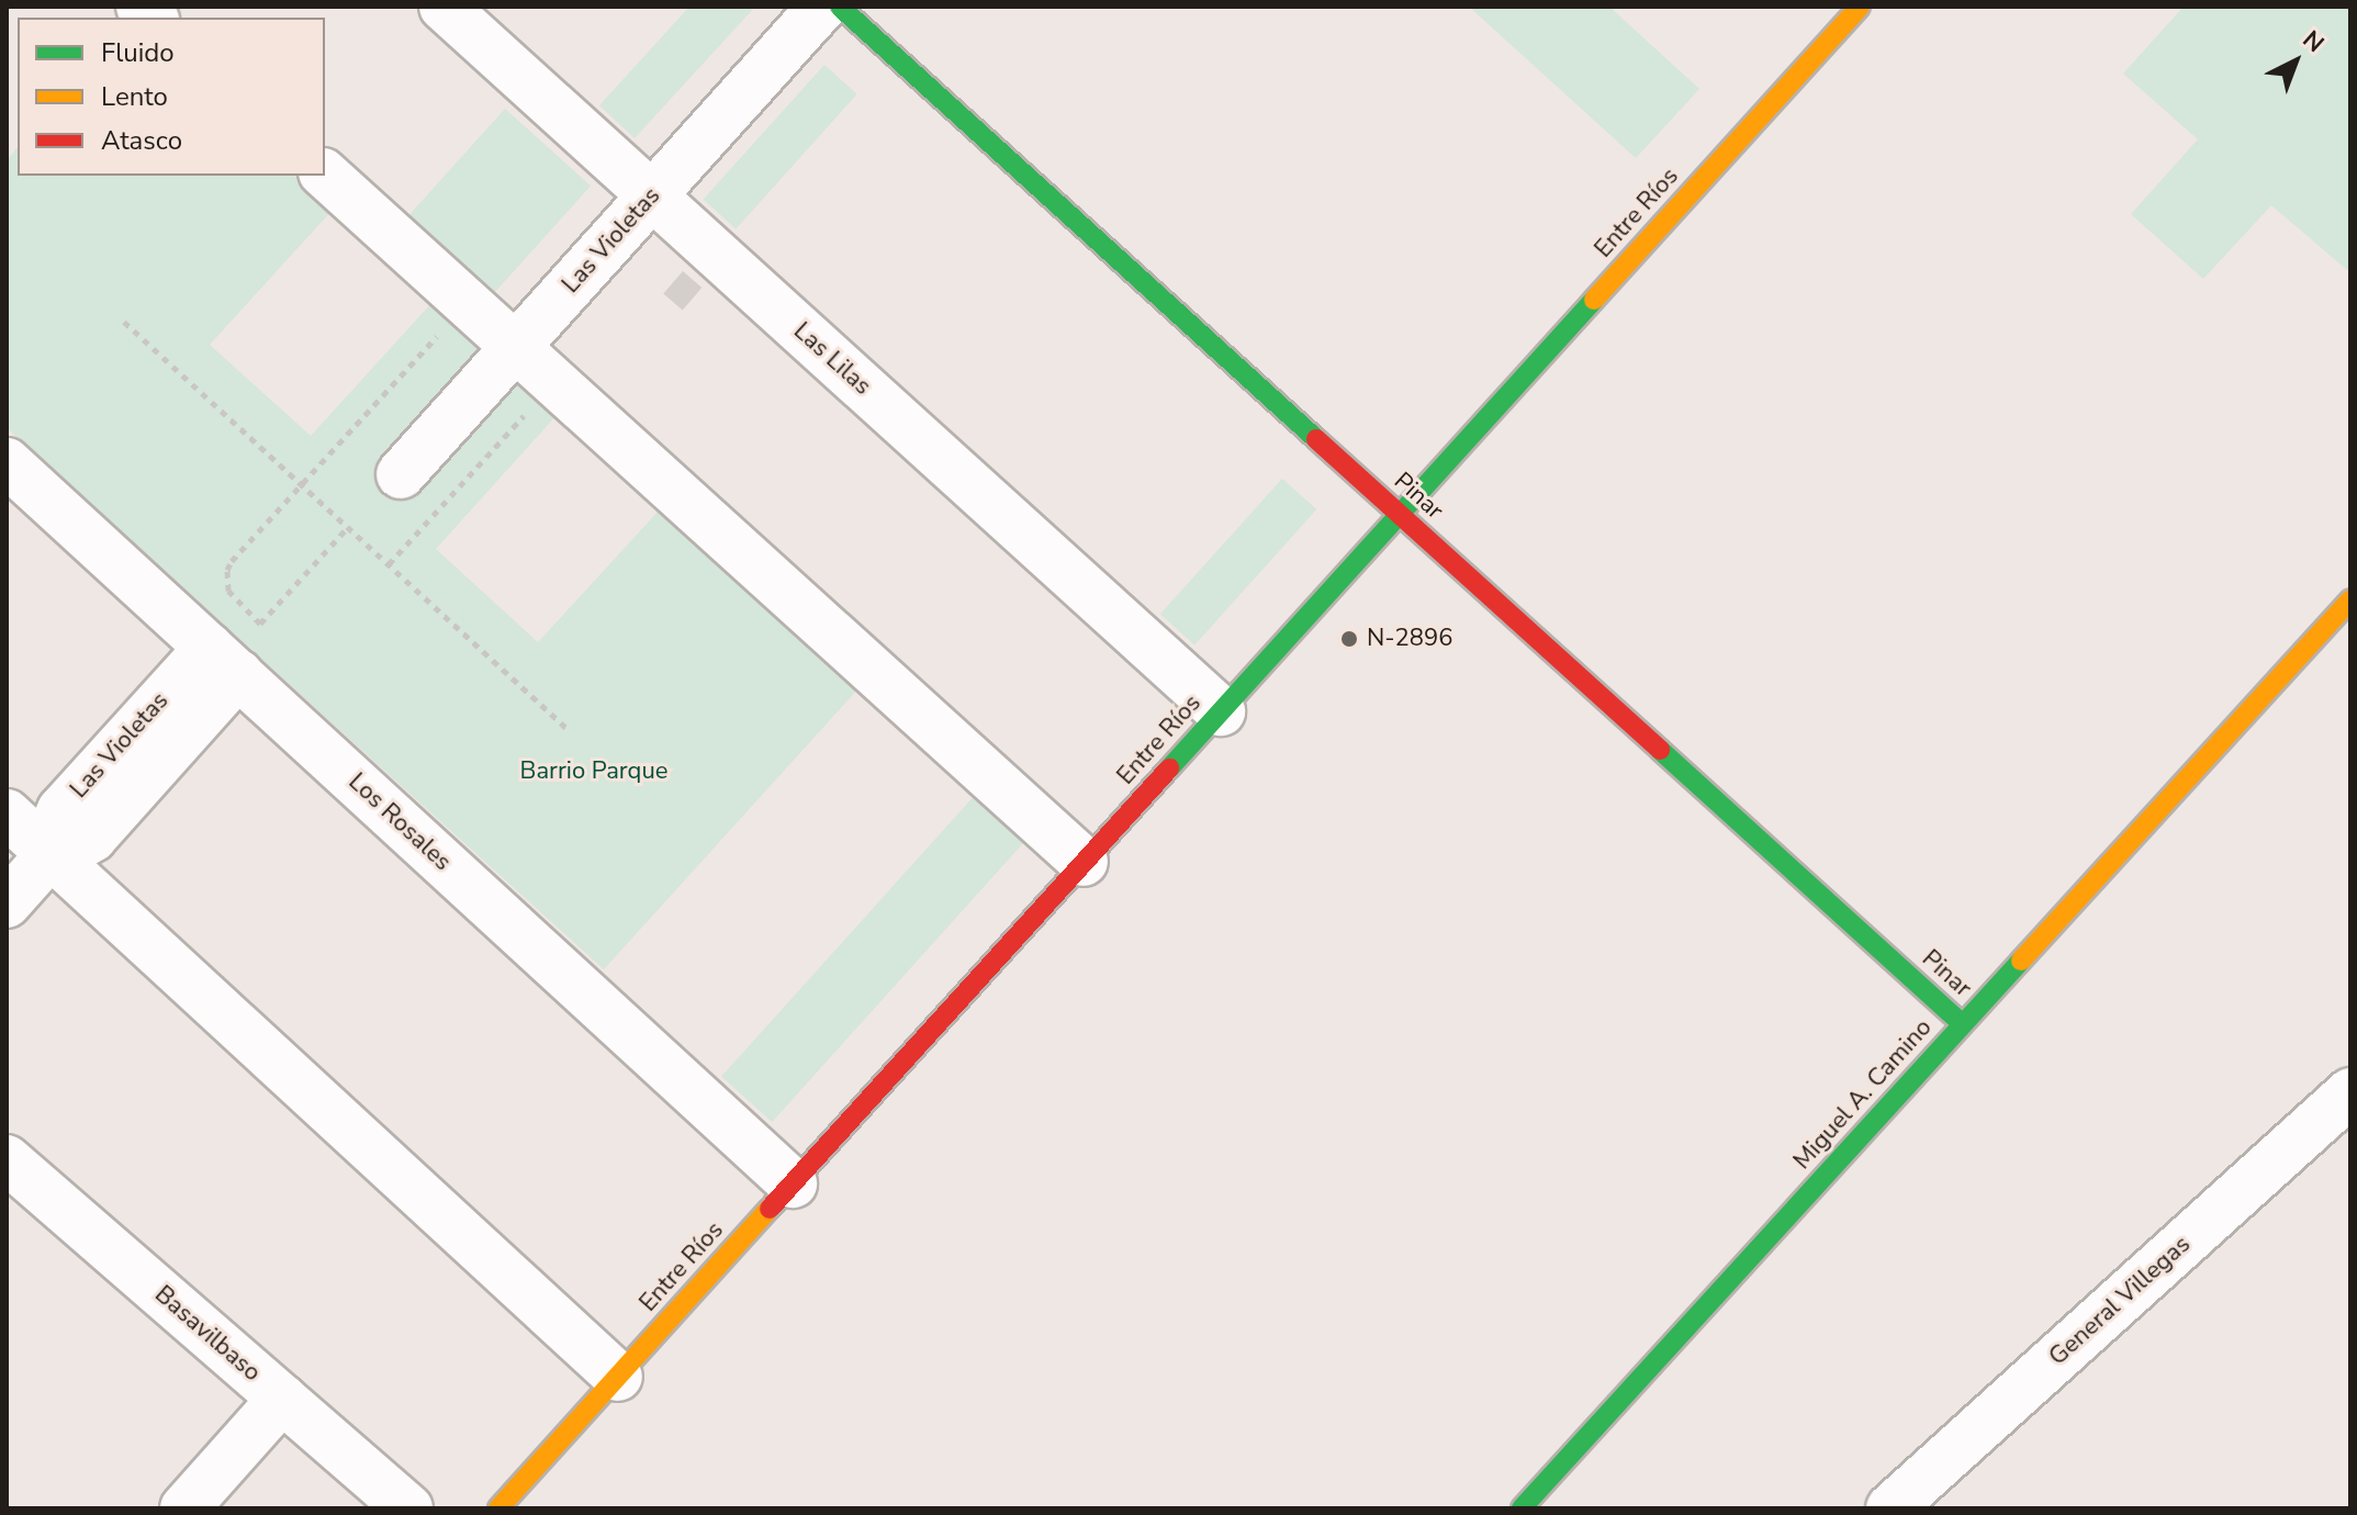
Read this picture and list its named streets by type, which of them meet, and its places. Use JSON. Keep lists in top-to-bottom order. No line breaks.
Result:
{"streets":{"street":["Entre Ríos","Las Violetas","Las Lilas","Pinar","Los Rosales","Miguel A. Camino","General Villegas","Basavilbaso"]},"crossings":[["Entre Ríos","Las Lilas"],["Entre Ríos","Pinar"],["Entre Ríos","Los Rosales"],["Las Violetas","Las Lilas"],["Las Violetas","Los Rosales"],["Pinar","Miguel A. Camino"]],"parks":["Barrio Parque"],"places":["N-2896"],"legend":["Fluido","Lento","Atasco"],"north":"top right"}
